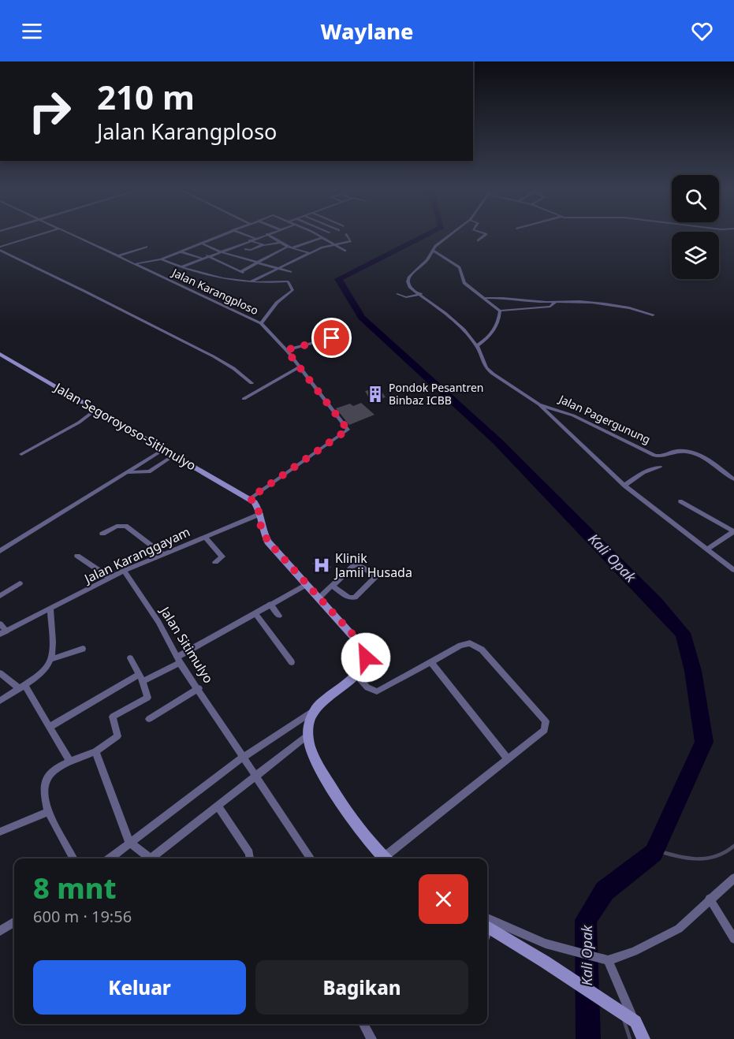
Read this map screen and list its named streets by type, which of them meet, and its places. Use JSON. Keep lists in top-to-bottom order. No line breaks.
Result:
{"streets":{"main road":["Jalan Segoroyoso-Sitimulyo"],"street":["Jalan Karangploso","Jalan Pagergunung","Jalan Karanggayam","Jalan Sitimulyo"]},"crossings":[["Jalan Karangploso","Jalan Segoroyoso-Sitimulyo"],["Jalan Karanggayam","Jalan Sitimulyo"]],"water":["Kali Opak"],"places":{"building":["Pondok Pesantren Binbaz ICBB"],"hospital":["Klinik Jamii Husada"]},"page":{"header":"Waylane","turn":["210 m","Jalan Karangploso"],"heading":["8 mnt","600 m · 19:56"],"buttons":["Keluar","Bagikan"]}}
